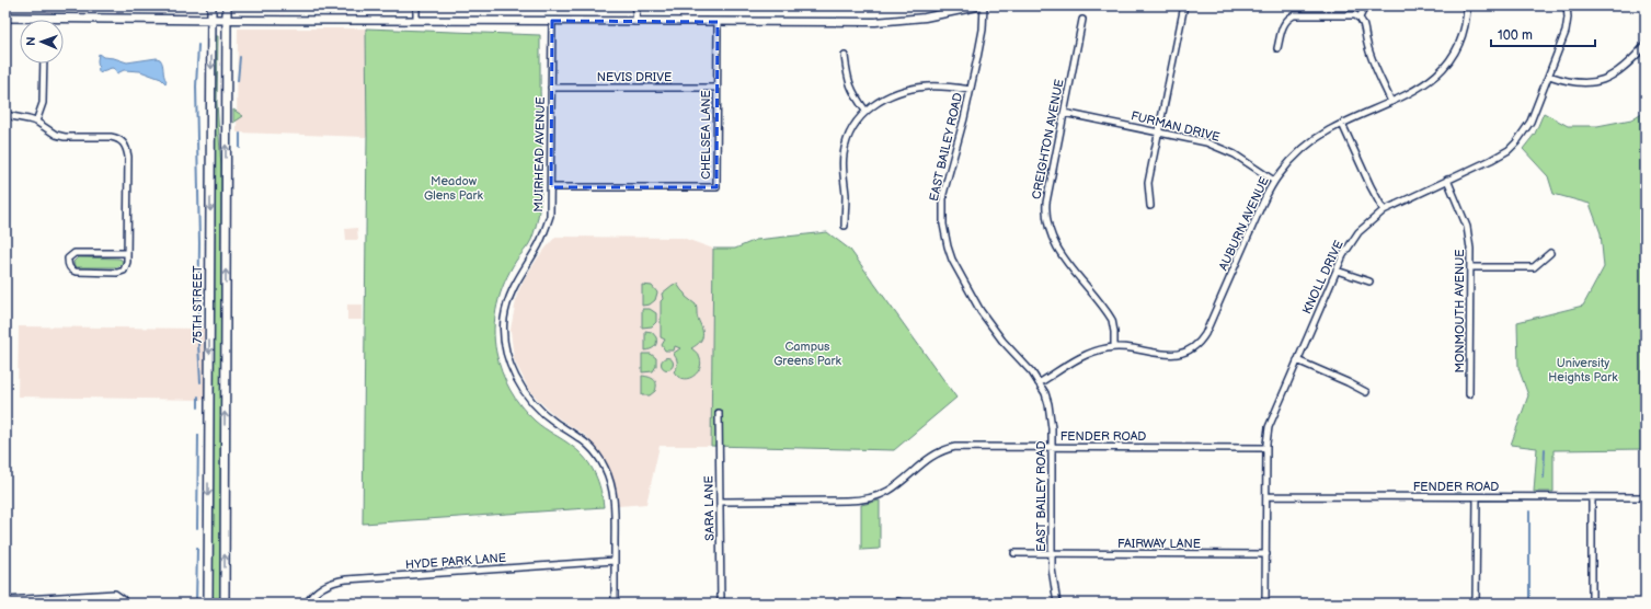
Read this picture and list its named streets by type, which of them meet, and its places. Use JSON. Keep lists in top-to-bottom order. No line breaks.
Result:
{"streets":{"main road":["75TH STREET"],"street":["NEVIS DRIVE","FURMAN DRIVE","CHELSEA LANE","CREIGHTON AVENUE","EAST BAILEY ROAD","MUIRHEAD AVENUE","AUBURN AVENUE","KNOLL DRIVE","MONMOUTH AVENUE","FENDER ROAD","SARA LANE","FAIRWAY LANE","HYDE PARK LANE"]},"crossings":[["NEVIS DRIVE","CHELSEA LANE"],["NEVIS DRIVE","MUIRHEAD AVENUE"],["FURMAN DRIVE","CREIGHTON AVENUE"],["FURMAN DRIVE","AUBURN AVENUE"],["CHELSEA LANE","MUIRHEAD AVENUE"],["CREIGHTON AVENUE","AUBURN AVENUE"],["EAST BAILEY ROAD","AUBURN AVENUE"],["EAST BAILEY ROAD","FENDER ROAD"],["EAST BAILEY ROAD","FAIRWAY LANE"],["MUIRHEAD AVENUE","HYDE PARK LANE"],["KNOLL DRIVE","MONMOUTH AVENUE"],["KNOLL DRIVE","FENDER ROAD"],["KNOLL DRIVE","FAIRWAY LANE"],["FENDER ROAD","SARA LANE"]],"parks":["Meadow Glens Park","Campus Greens Park","University Heights Park"],"scale_bar":"100 m","north":"left"}
